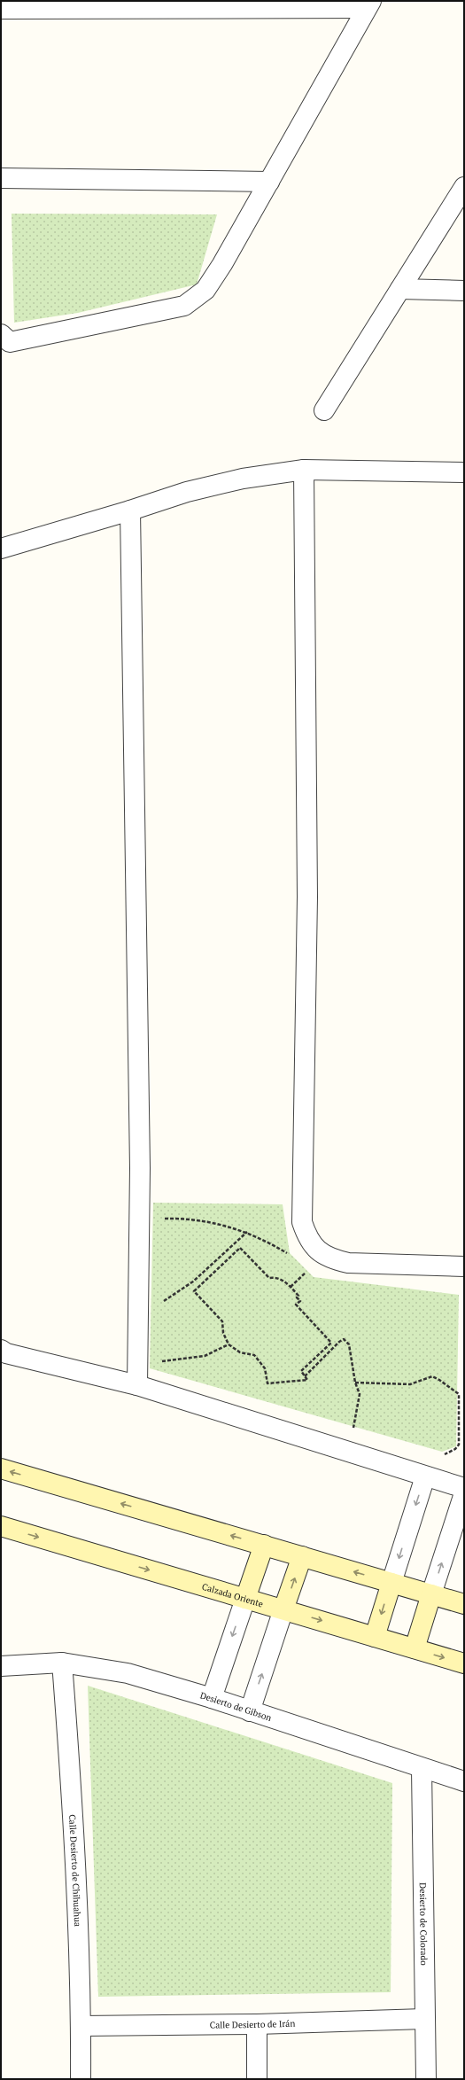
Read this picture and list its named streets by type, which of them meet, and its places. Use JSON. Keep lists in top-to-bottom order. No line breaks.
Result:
{"streets":{"street":["Calzada Oriente","Desierto de Gibson","Calle Desierto de Chihuahua","Desierto de Colorado","Calle Desierto de Irán"]},"crossings":[["Desierto de Gibson","Calle Desierto de Chihuahua"],["Desierto de Gibson","Desierto de Colorado"],["Calle Desierto de Chihuahua","Calle Desierto de Irán"],["Desierto de Colorado","Calle Desierto de Irán"]]}
